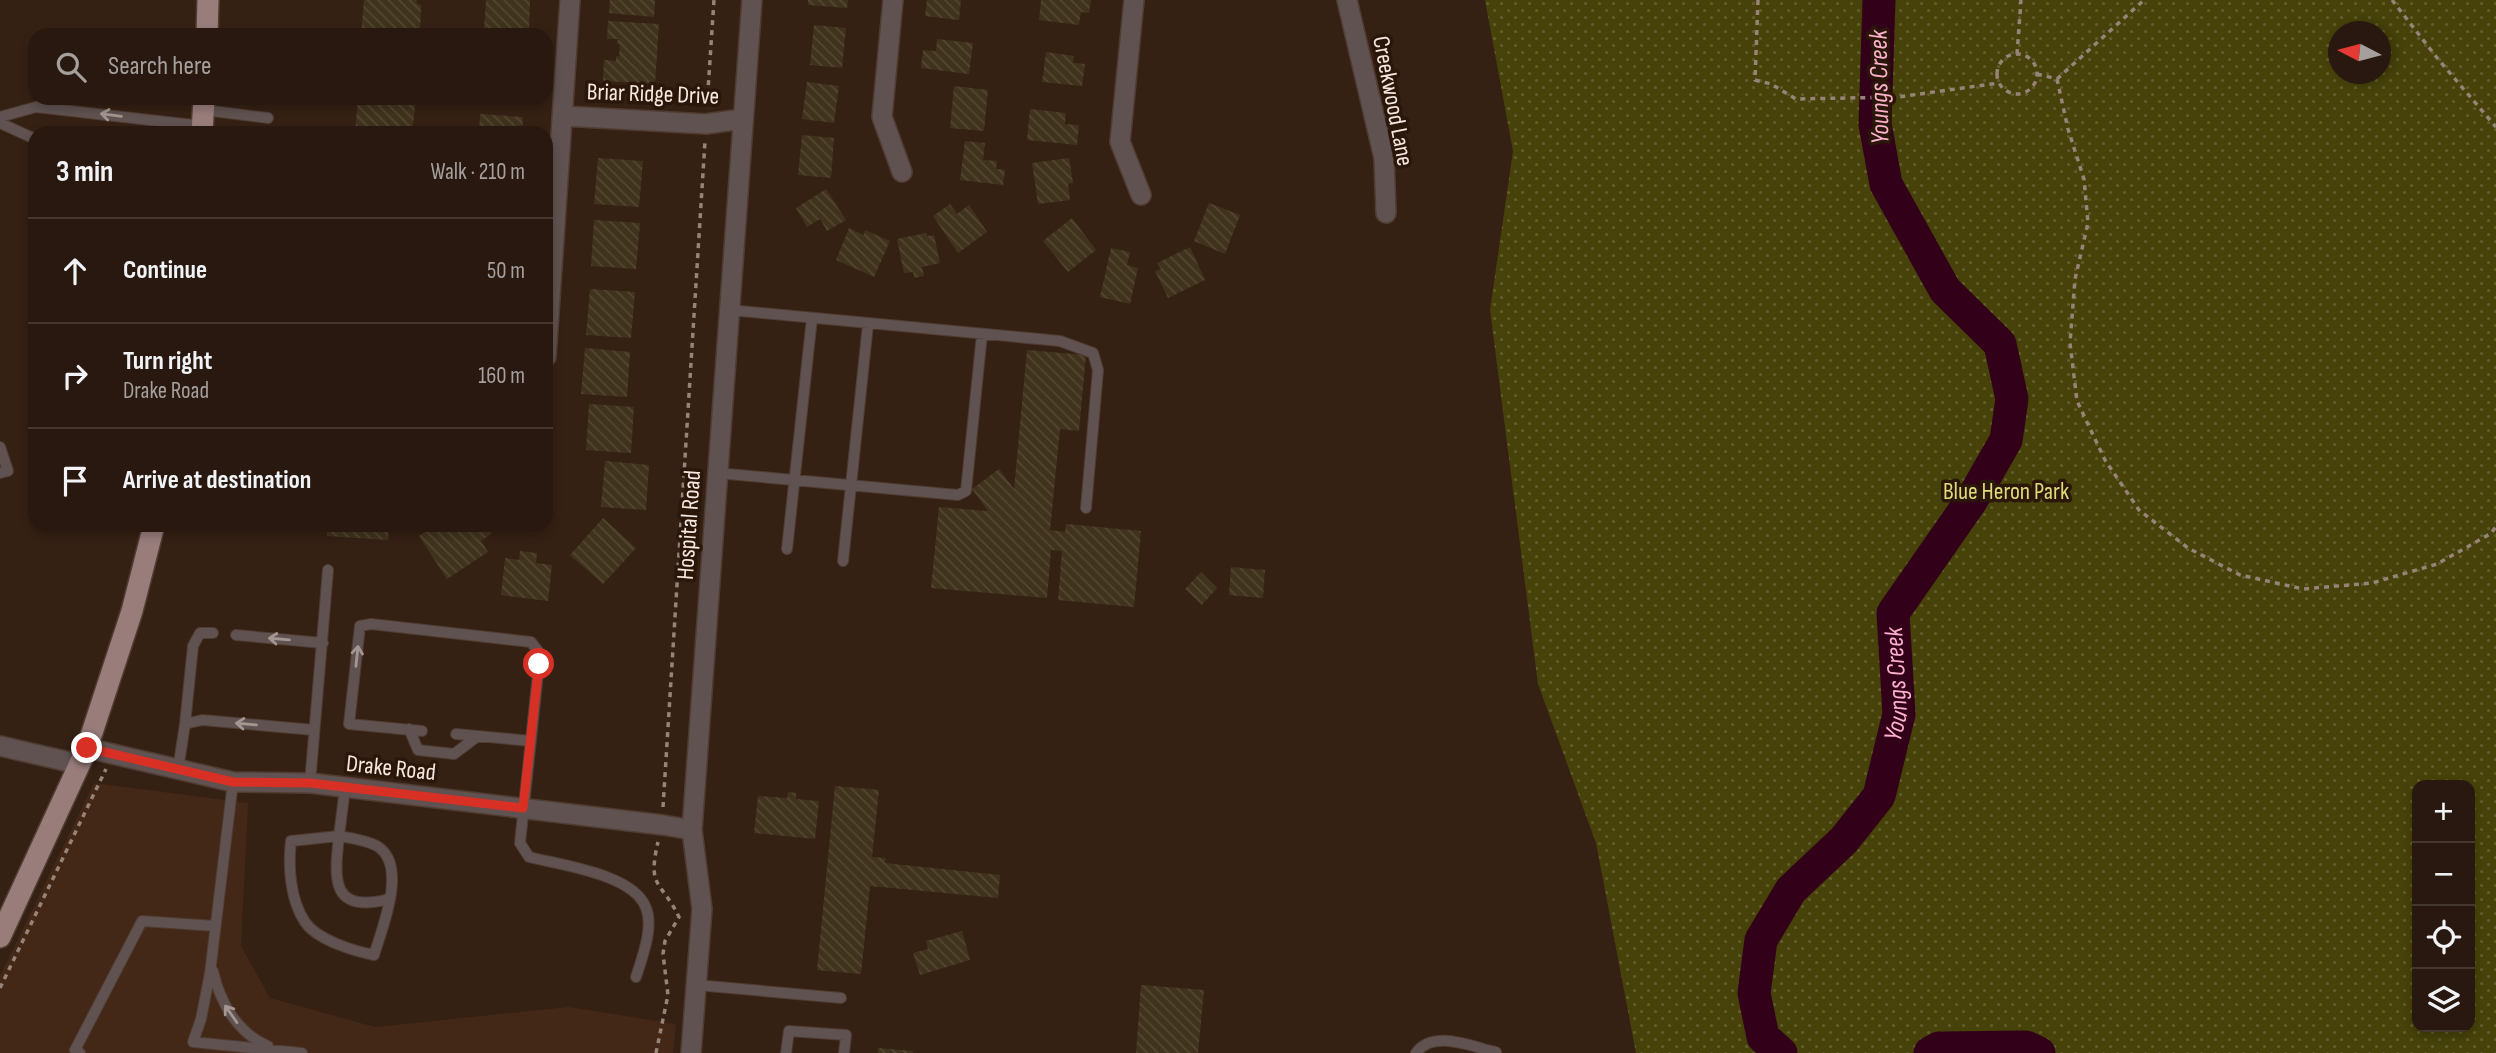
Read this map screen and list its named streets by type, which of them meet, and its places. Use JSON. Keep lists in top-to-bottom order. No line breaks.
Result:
{"streets":{"street":["Briar Ridge Drive","Creekwood Lane","Hospital Road","Drake Road"]},"crossings":[["Briar Ridge Drive","Hospital Road"],["Hospital Road","Drake Road"]],"water":["Youngs Creek"],"parks":["Blue Heron Park"],"north":"left","page":{"search":"Search here","heading":["3 min","Walk · 210 m"],"list":[["Continue","50 m"],["Turn right","Drake Road","160 m"],"Arrive at destination"],"map_buttons":["+","−"]}}
